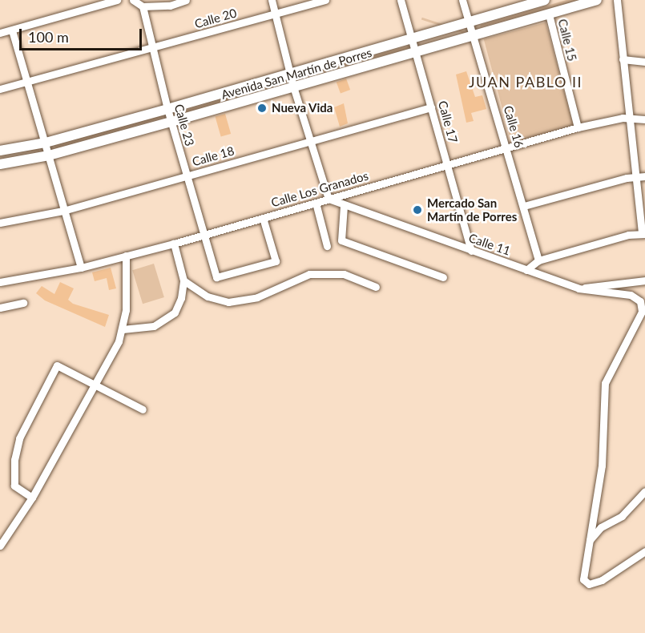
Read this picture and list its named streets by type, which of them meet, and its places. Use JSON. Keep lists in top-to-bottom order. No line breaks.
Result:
{"streets":{"main road":["Avenida San Martín de Porres"],"street":["Calle 20","Calle 15","Calle 17","Calle 23","Calle 16","Calle 18","Calle Los Granados","Calle 11"]},"crossings":[["Calle 20","Calle 23"],["Calle 15","Avenida San Martín de Porres"],["Calle 15","Calle Los Granados"],["Avenida San Martín de Porres","Calle 17"],["Avenida San Martín de Porres","Calle 23"],["Avenida San Martín de Porres","Calle 16"],["Calle 17","Calle 18"],["Calle 17","Calle Los Granados"],["Calle 17","Calle 11"],["Calle 23","Calle 18"],["Calle 23","Calle Los Granados"],["Calle 16","Calle Los Granados"],["Calle Los Granados","Calle 11"]],"districts":["JUAN PABLO II"],"places":["Nueva Vida","Mercado San Martín de Porres"],"scale_bar":"100 m"}
